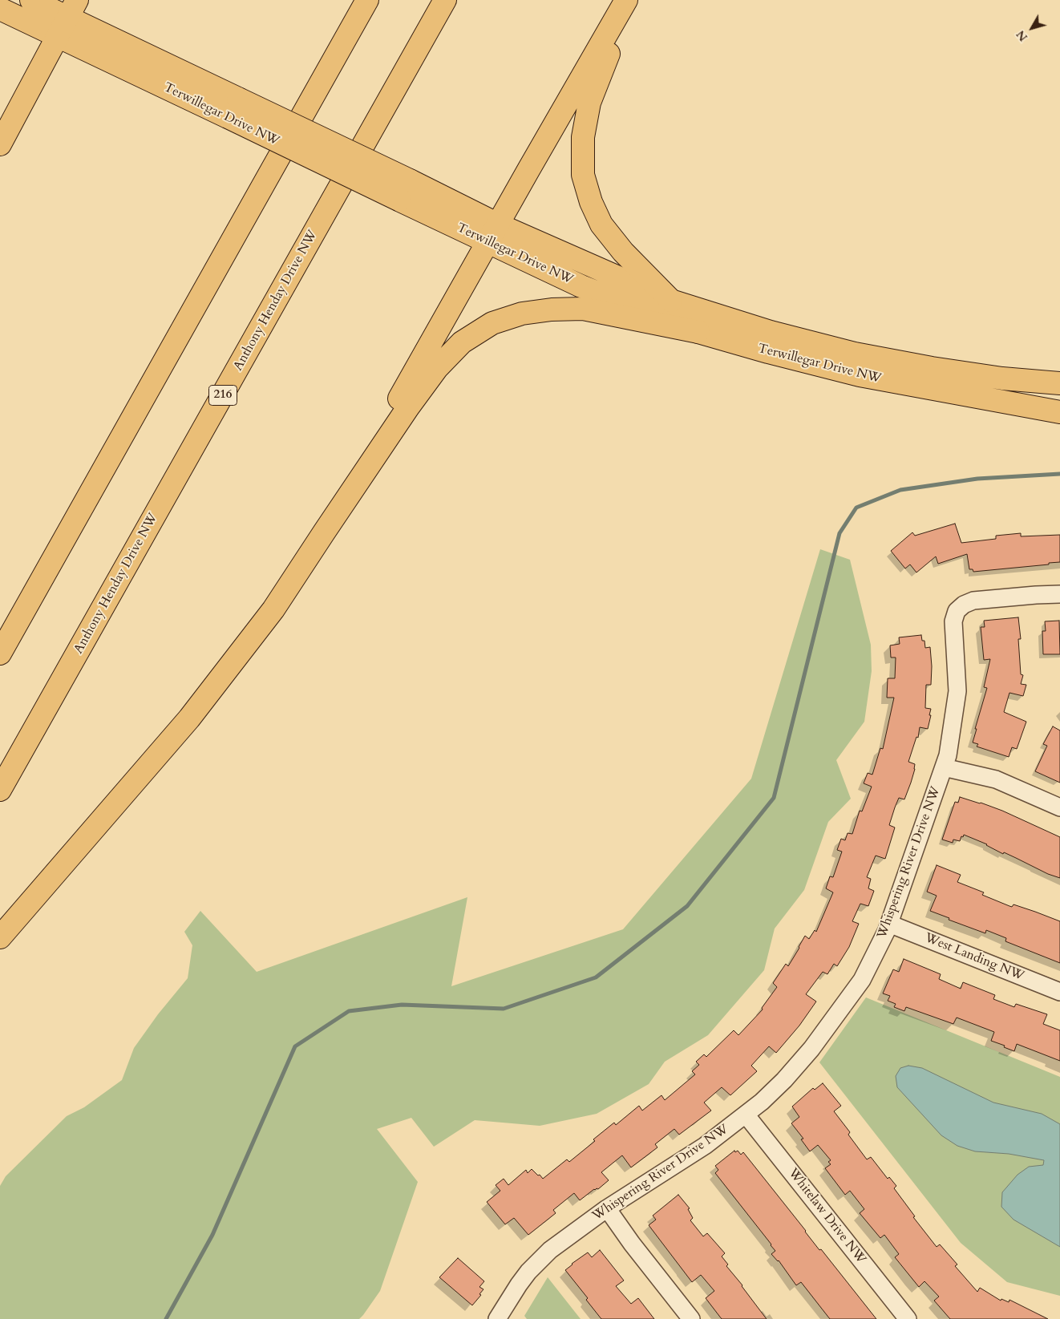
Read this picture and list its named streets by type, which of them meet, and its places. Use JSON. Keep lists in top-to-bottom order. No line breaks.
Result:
{"streets":{"main road":["Terwillegar Drive NW","Anthony Henday Drive NW","216"],"street":["Whispering River Drive NW","West Landing NW","Whitelaw Drive NW"]},"crossings":[["Whispering River Drive NW","West Landing NW"],["Whispering River Drive NW","Whitelaw Drive NW"]],"north":"bottom left"}
